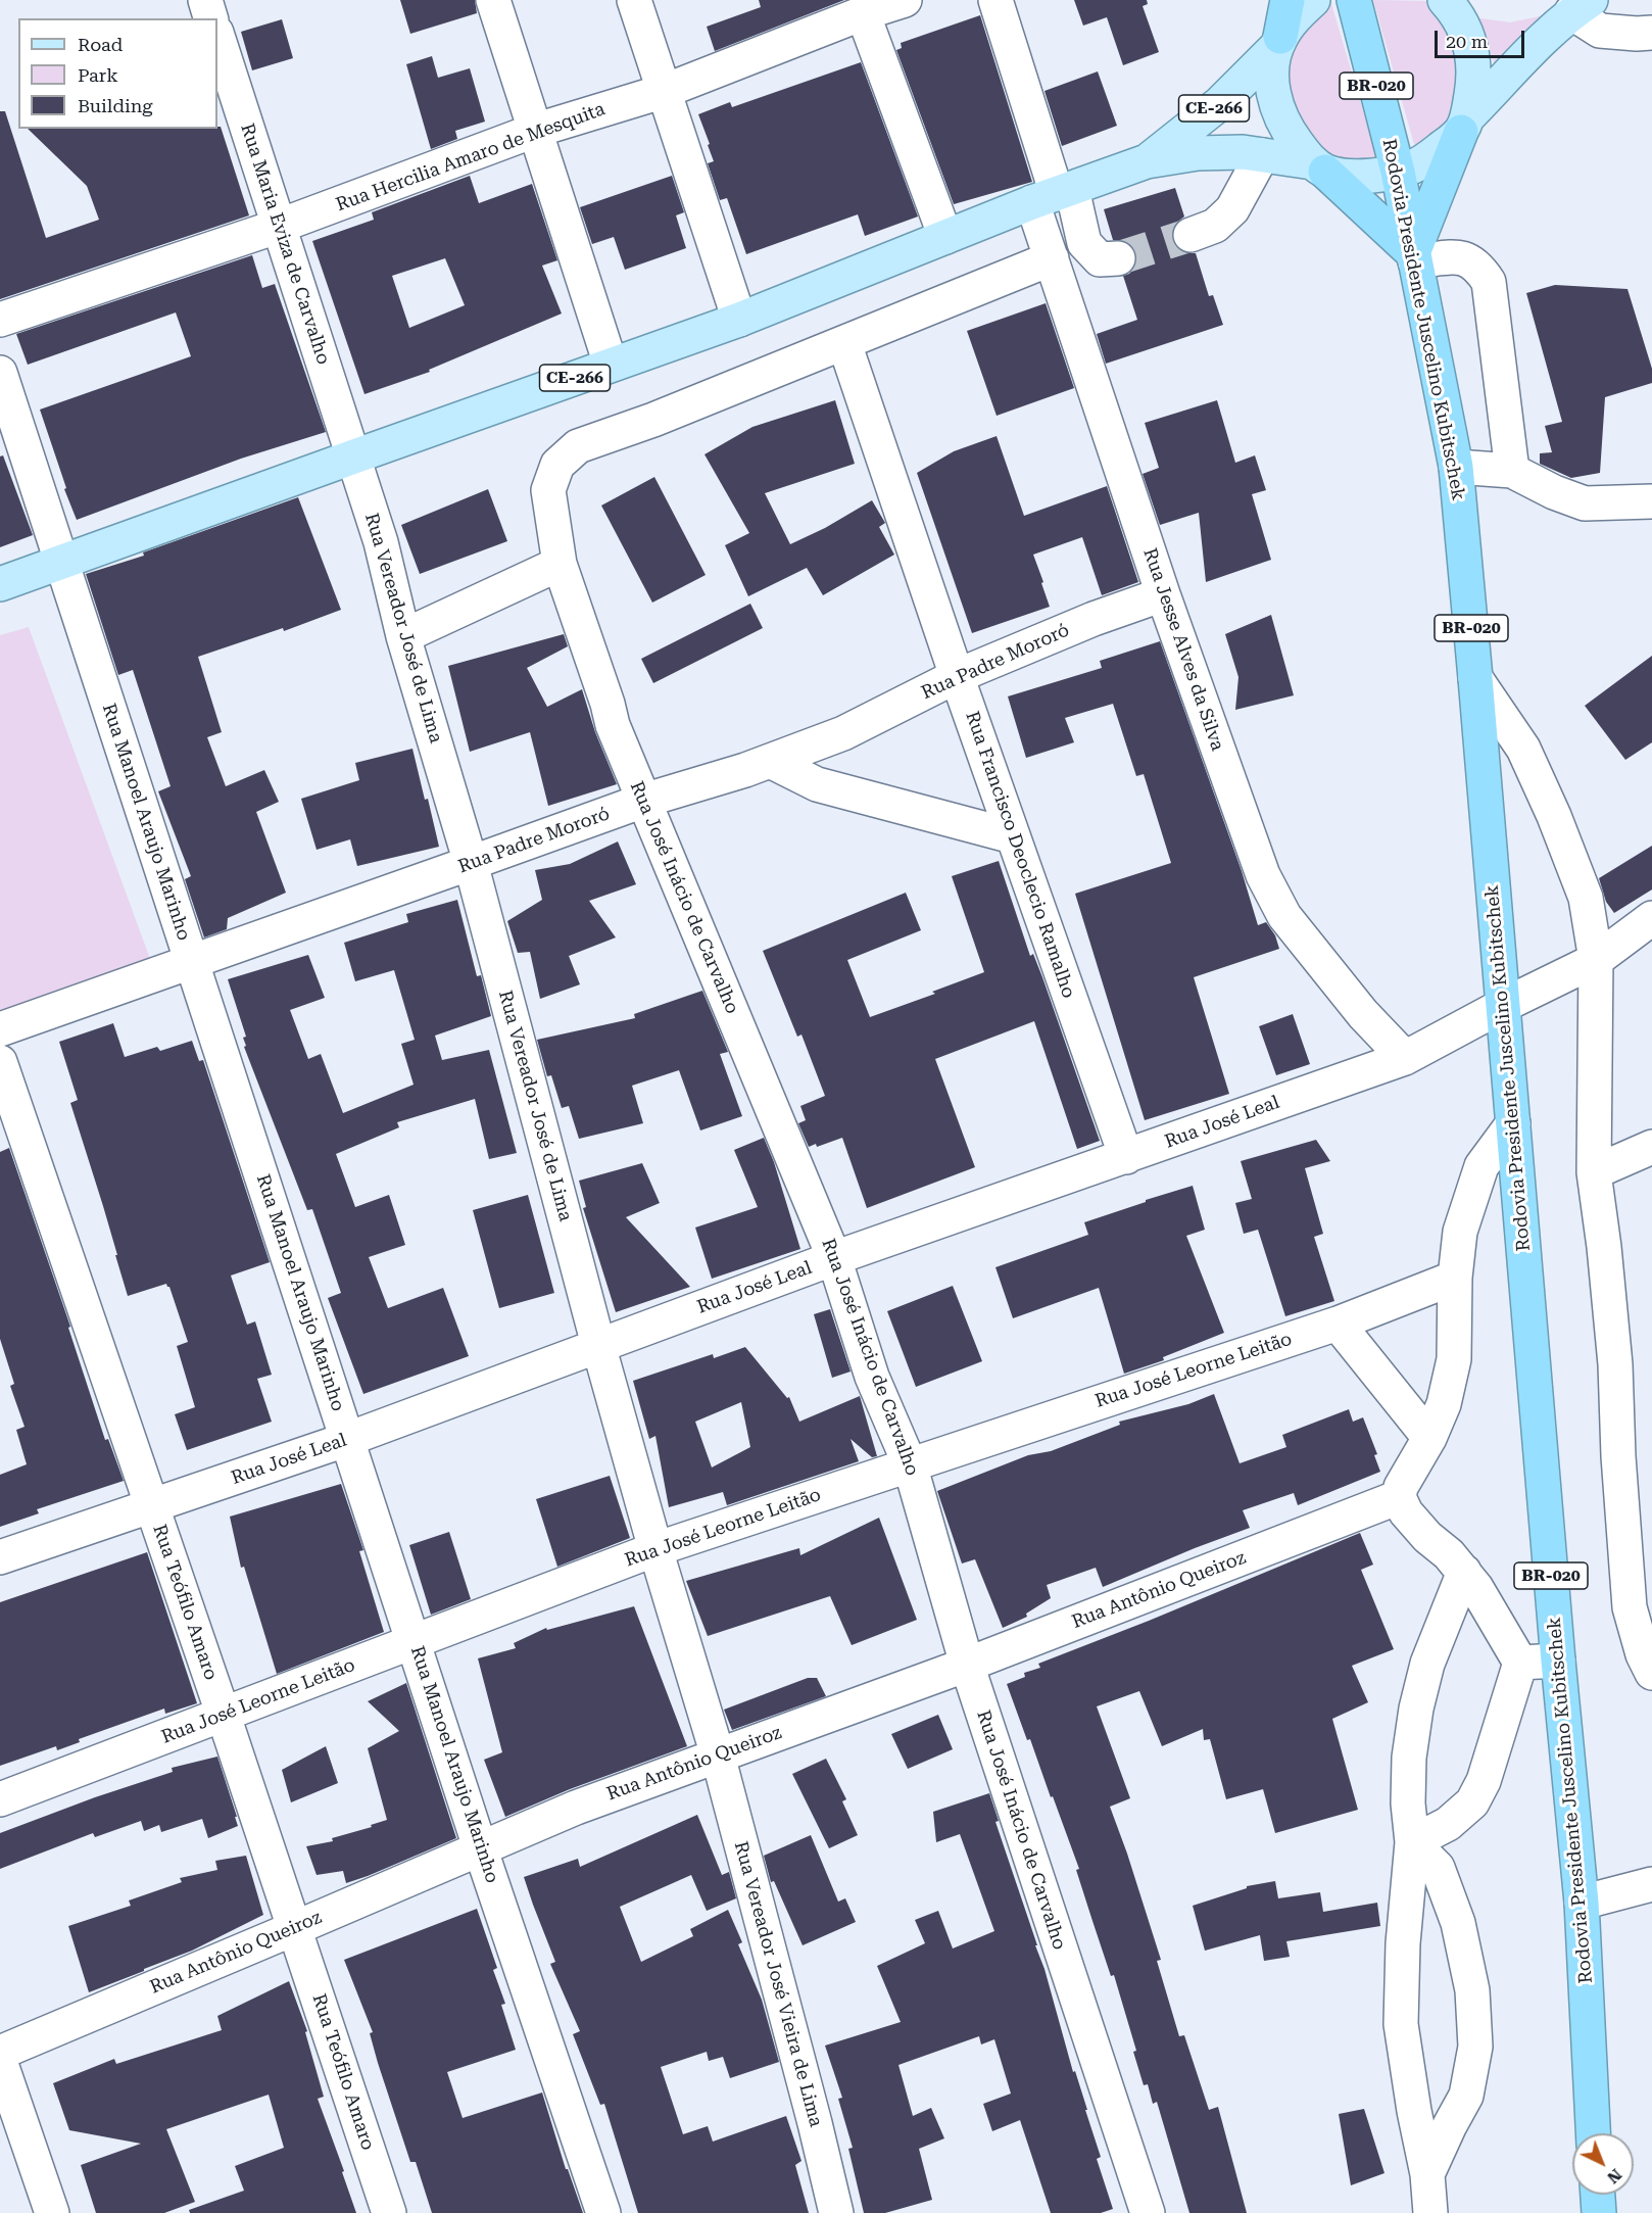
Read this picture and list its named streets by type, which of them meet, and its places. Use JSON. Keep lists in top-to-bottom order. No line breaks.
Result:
{"streets":{"highway":["BR-020","Rodovia Presidente Juscelino Kubitschek"],"main road":["CE-266"],"street":["Rua Hercilia Amaro de Mesquita","Rua Maria Eviza de Carvalho","Rua Vereador José de Lima","Rua Jesse Alves da Silva","Rua Padre Mororó","Rua Manoel Araujo Marinho","Rua Francisco Deoclecio Ramalho","Rua José Inácio de Carvalho","Rua José Leal","Rua José Leorne Leitão","Rua Antônio Queiroz","Rua Teófilo Amaro","Rua Vereador José Vieira de Lima"]},"crossings":[["CE-266","Rua Maria Eviza de Carvalho"],["CE-266","Rua Vereador José de Lima"],["CE-266","Rua Jesse Alves da Silva"],["CE-266","Rua Manoel Araujo Marinho"],["Rua Hercilia Amaro de Mesquita","Rua Maria Eviza de Carvalho"],["Rua Maria Eviza de Carvalho","Rua Vereador José de Lima"],["Rodovia Presidente Juscelino Kubitschek","Rua José Leal"],["Rua Vereador José de Lima","Rua Padre Mororó"],["Rua Vereador José de Lima","Rua José Leal"],["Rua Vereador José de Lima","Rua José Leorne Leitão"],["Rua Vereador José de Lima","Rua Antônio Queiroz"],["Rua Vereador José de Lima","Rua Vereador José Vieira de Lima"],["Rua Jesse Alves da Silva","Rua Padre Mororó"],["Rua Jesse Alves da Silva","Rua José Inácio de Carvalho"],["Rua Jesse Alves da Silva","Rua José Leal"],["Rua Padre Mororó","Rua Manoel Araujo Marinho"],["Rua Padre Mororó","Rua Francisco Deoclecio Ramalho"],["Rua Padre Mororó","Rua José Inácio de Carvalho"],["Rua Manoel Araujo Marinho","Rua José Leal"],["Rua Manoel Araujo Marinho","Rua José Leorne Leitão"],["Rua Manoel Araujo Marinho","Rua Antônio Queiroz"],["Rua Francisco Deoclecio Ramalho","Rua José Inácio de Carvalho"],["Rua Francisco Deoclecio Ramalho","Rua José Leal"],["Rua José Inácio de Carvalho","Rua José Leal"],["Rua José Inácio de Carvalho","Rua José Leorne Leitão"],["Rua José Inácio de Carvalho","Rua Antônio Queiroz"],["Rua José Leal","Rua Teófilo Amaro"],["Rua José Leorne Leitão","Rua Teófilo Amaro"],["Rua Antônio Queiroz","Rua Teófilo Amaro"],["Rua Antônio Queiroz","Rua Vereador José Vieira de Lima"]],"legend":["Road","Park","Building"],"scale_bar":"20 m","north":"bottom right"}
